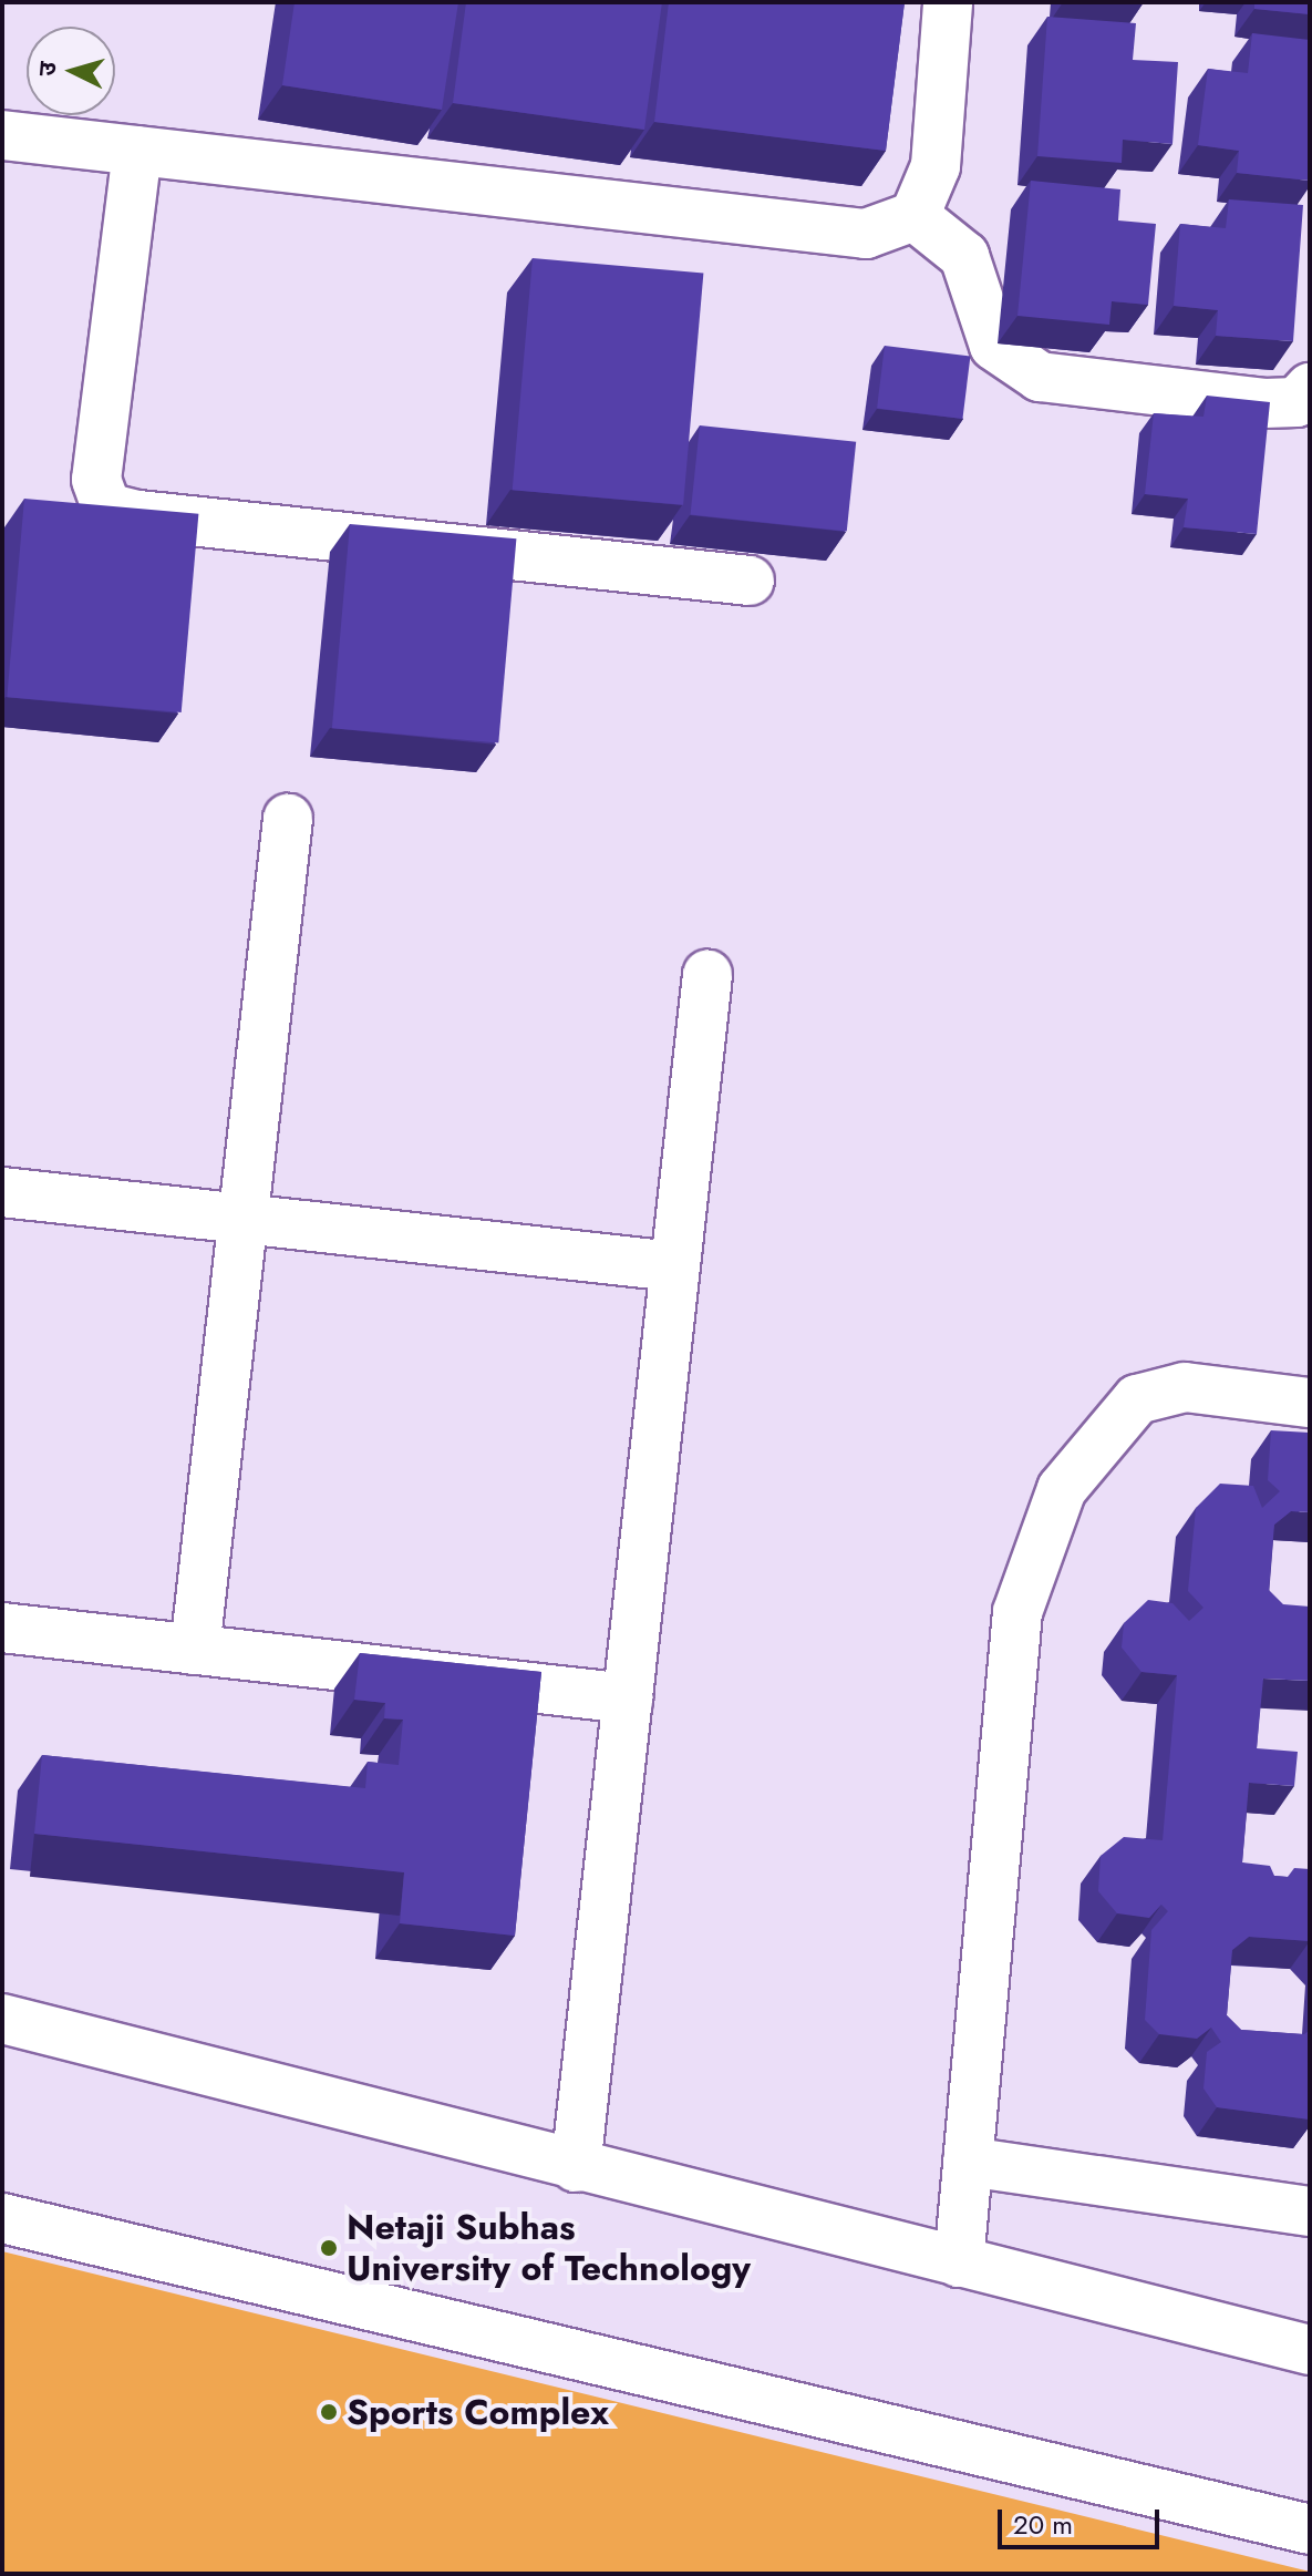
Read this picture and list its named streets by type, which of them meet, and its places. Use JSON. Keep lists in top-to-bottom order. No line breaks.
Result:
{"places":["Netaji Subhas University of Technology","Sports Complex"],"scale_bar":"20 m","north":"left"}
